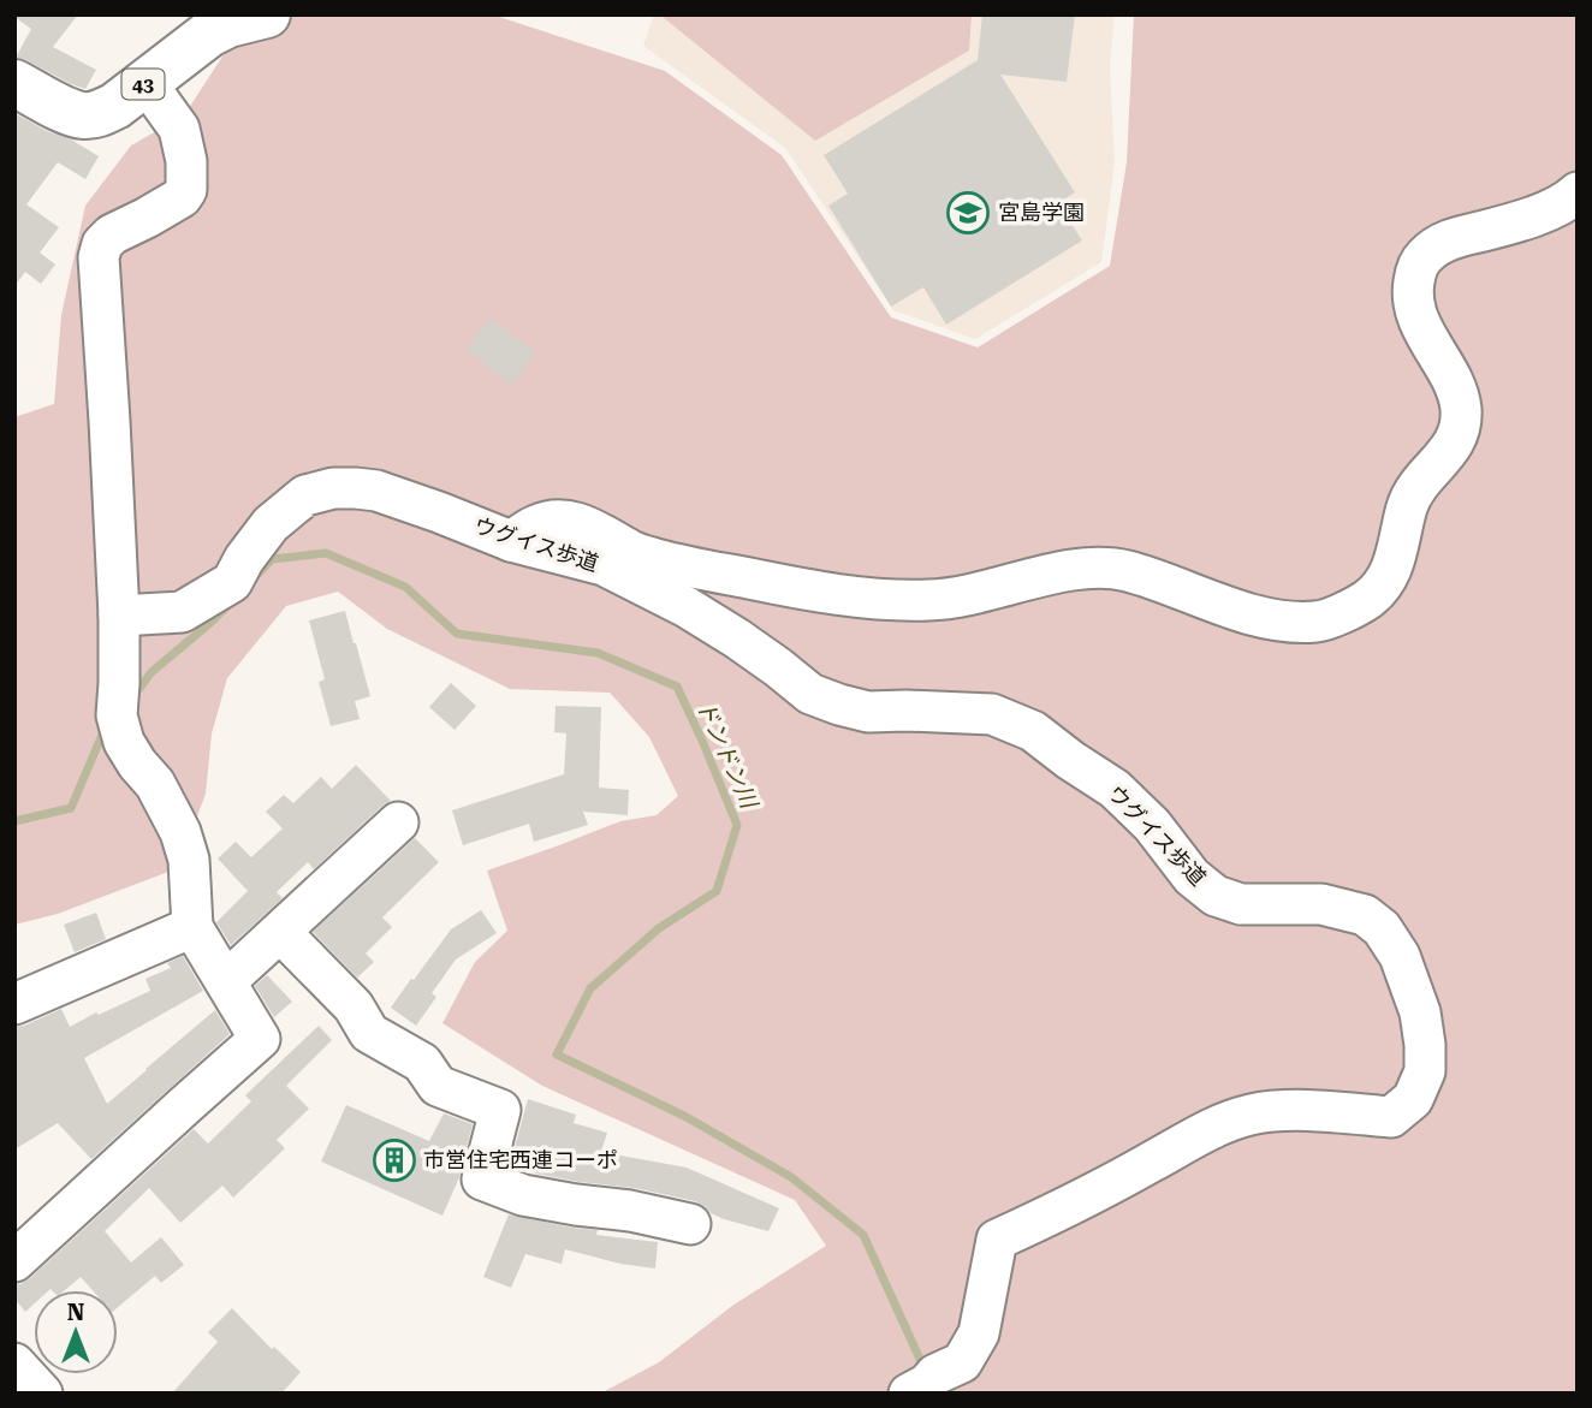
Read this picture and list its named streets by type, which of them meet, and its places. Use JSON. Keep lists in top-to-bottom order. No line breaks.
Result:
{"streets":{"main road":["43"],"street":["ウグイス歩道"]},"water":["ドンドン川"],"places":{"school or university":["宮島学園"],"building":["市営住宅西連コーポ"]},"north":"top"}
